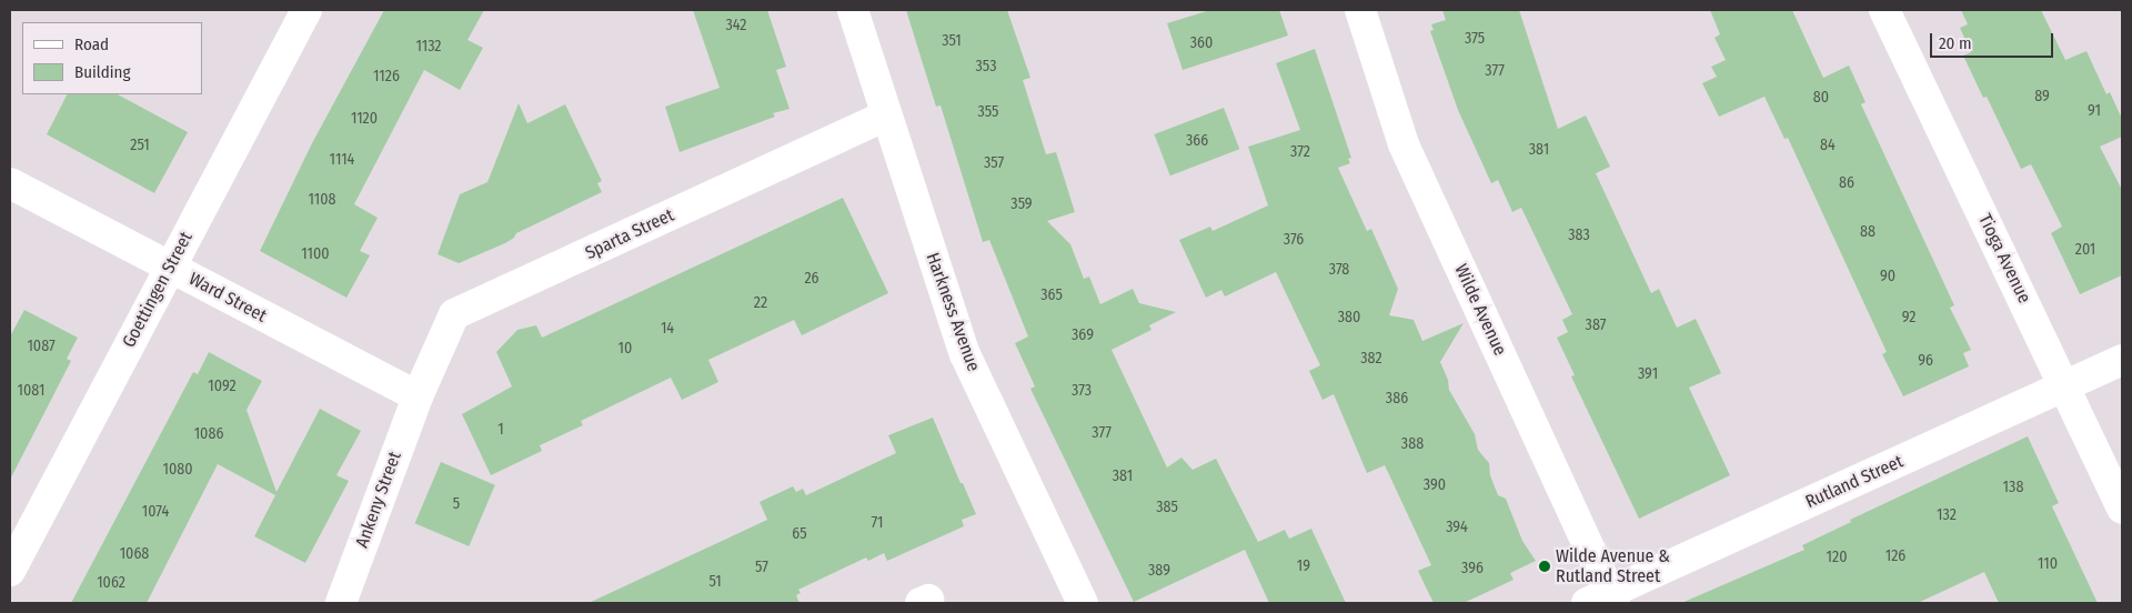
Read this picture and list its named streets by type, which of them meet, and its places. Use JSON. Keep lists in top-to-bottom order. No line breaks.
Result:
{"streets":{"street":["Sparta Street","Tioga Avenue","Goettingen Street","Ward Street","Wilde Avenue","Harkness Avenue","Rutland Street","Ankeny Street"]},"crossings":[["Sparta Street","Ward Street"],["Sparta Street","Harkness Avenue"],["Sparta Street","Ankeny Street"],["Tioga Avenue","Rutland Street"],["Goettingen Street","Ward Street"],["Ward Street","Ankeny Street"],["Wilde Avenue","Rutland Street"]],"places":["Wilde Avenue & Rutland Street"],"house_numbers":["342","375","351","360","1132","353","377","1126","89","80","91","355","1120","366","251","84","381","372","1114","357","86","1108","359","88","383","376","201","1100","378","90","26","365","22","380","92","387","14","369","1087","10","382","96","391","1092","1081","373","386","1","377","1086","388","1080","381","390","138","5","385","1074","132","71","394","65","1068","126","120","110","19","57","396","389","51","1062"],"legend":["Road","Building"],"scale_bar":"20 m"}
